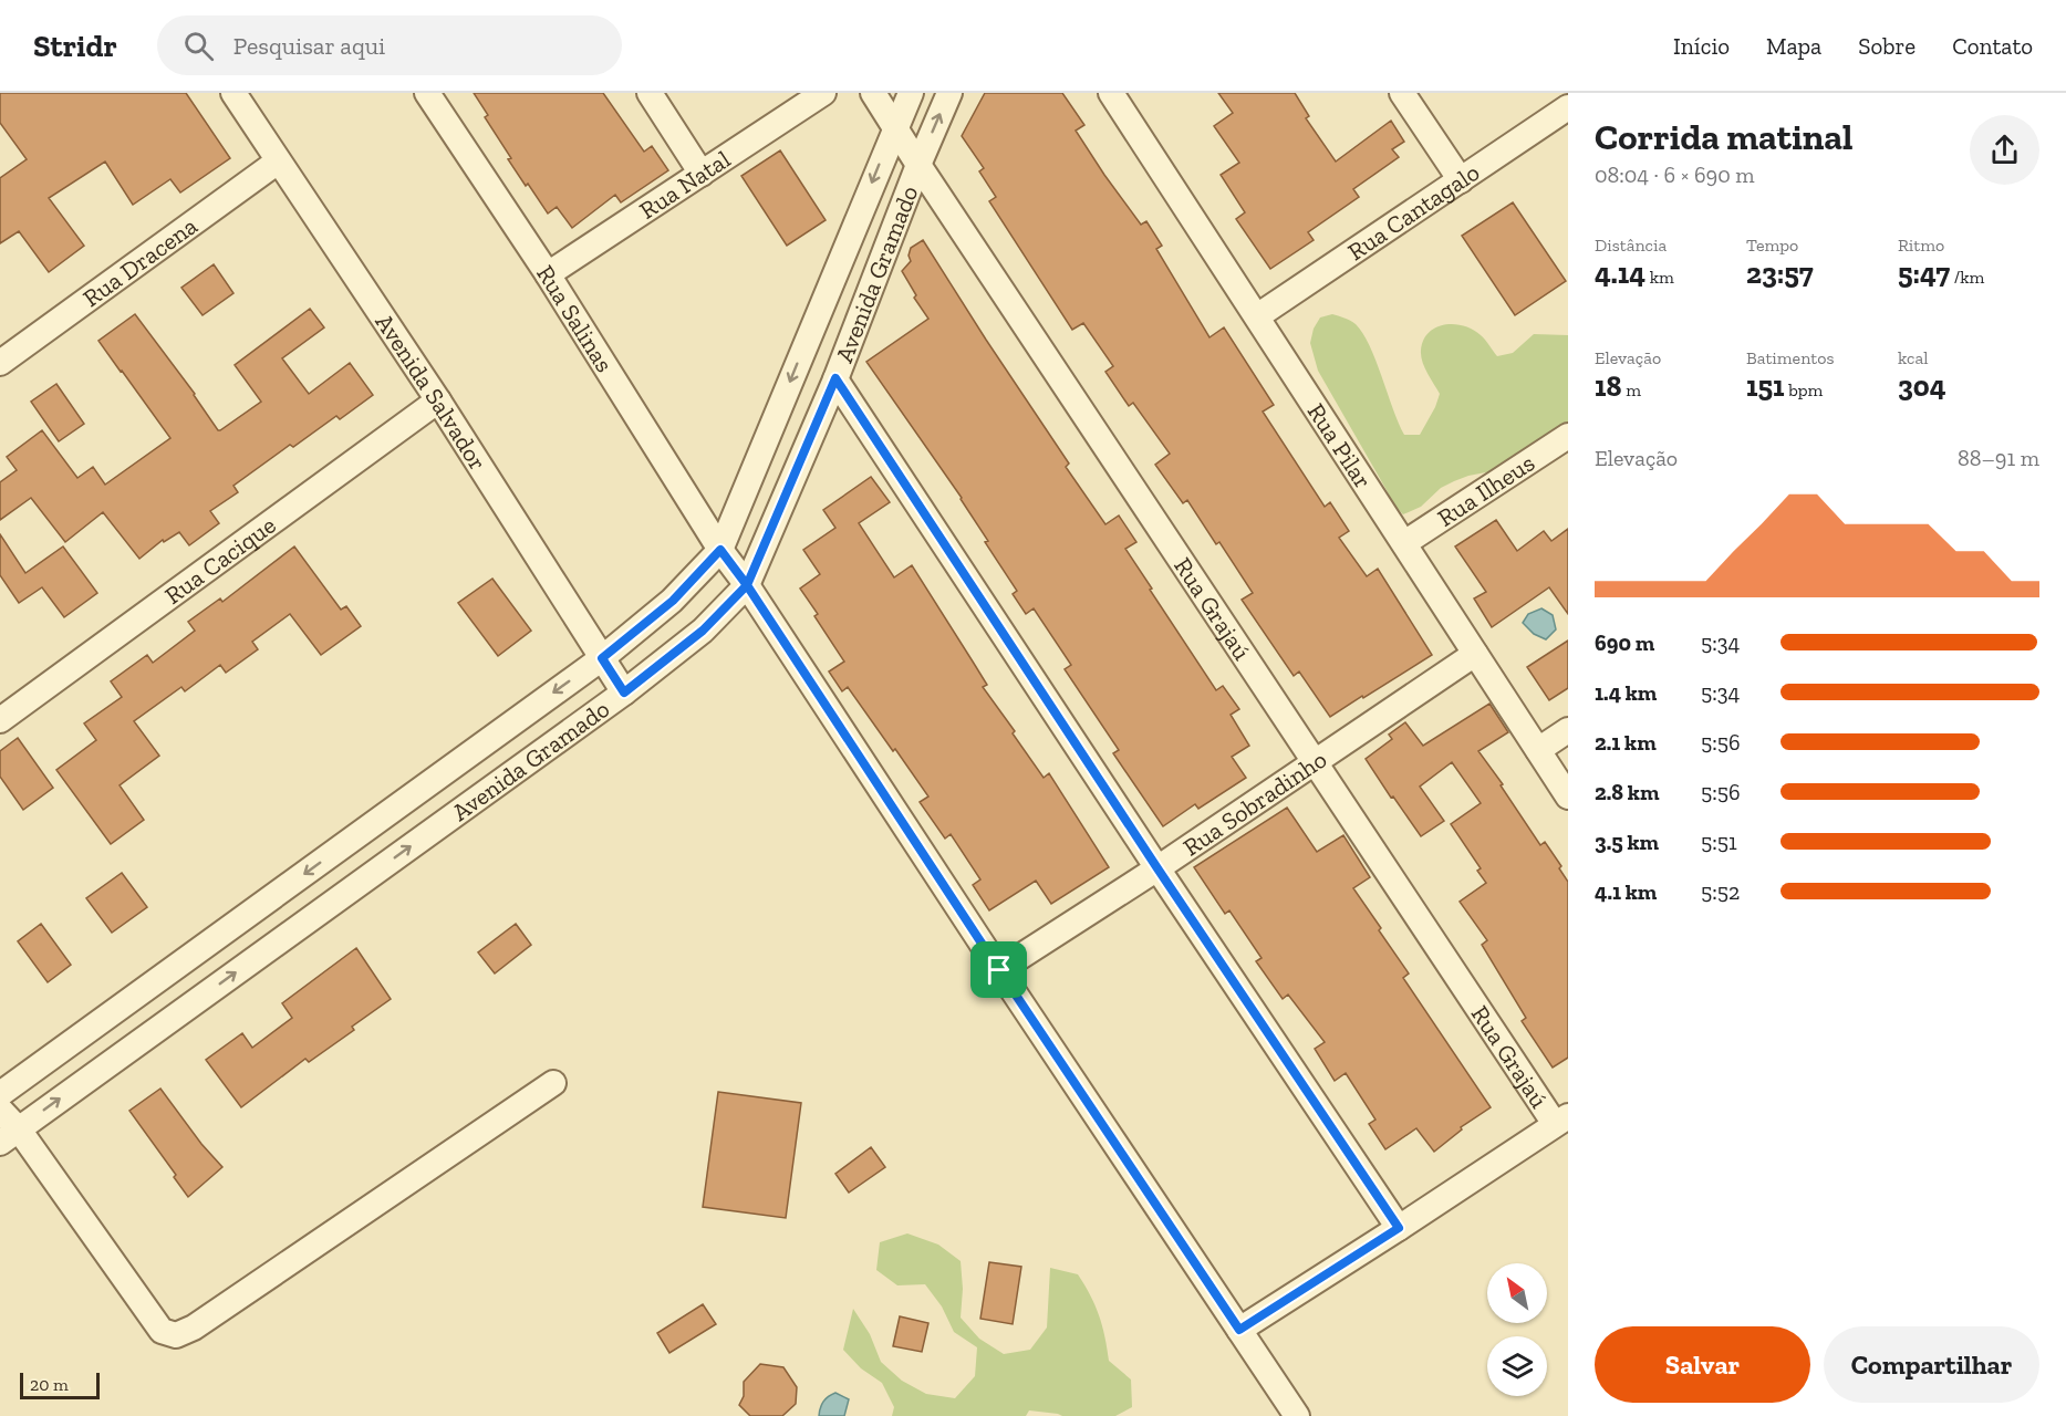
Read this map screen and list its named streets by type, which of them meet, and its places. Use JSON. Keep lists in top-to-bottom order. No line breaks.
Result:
{"streets":{"street":["Rua Natal","Rua Cantagalo","Rua Dracena","Avenida Gramado","Rua Salinas","Avenida Salvador","Rua Pilar","Rua Ilheus","Rua Cacique","Rua Grajaú","Rua Sobradinho"]},"crossings":[["Rua Natal","Rua Salinas"],["Rua Cantagalo","Rua Pilar"],["Rua Dracena","Avenida Salvador"],["Avenida Gramado","Rua Salinas"],["Avenida Gramado","Avenida Salvador"],["Avenida Gramado","Rua Grajaú"],["Avenida Salvador","Rua Cacique"],["Rua Pilar","Rua Ilheus"],["Rua Pilar","Rua Sobradinho"],["Rua Grajaú","Rua Sobradinho"]],"scale_bar":"20 m","north":"top left","page":{"header":"Stridr","search":"Pesquisar aqui","nav":["Início","Mapa","Sobre","Contato"],"heading":["Corrida matinal","08:04 · 6 × 690 m"],"stats":[["Distância","4.14 km"],["Tempo","23:57"],["Ritmo","5:47 /km"],["Elevação","18 m"],["Batimentos","151 bpm"],["kcal","304"]],"chart":["Elevação","88–91 m"],"list":[{"name":"690 m","note":"5:34"},{"name":"1.4 km","note":"5:34"},{"name":"2.1 km","note":"5:56"},{"name":"2.8 km","note":"5:56"},{"name":"3.5 km","note":"5:51"},{"name":"4.1 km","note":"5:52"}],"buttons":["Salvar","Compartilhar"],"scale":"20 m"}}
